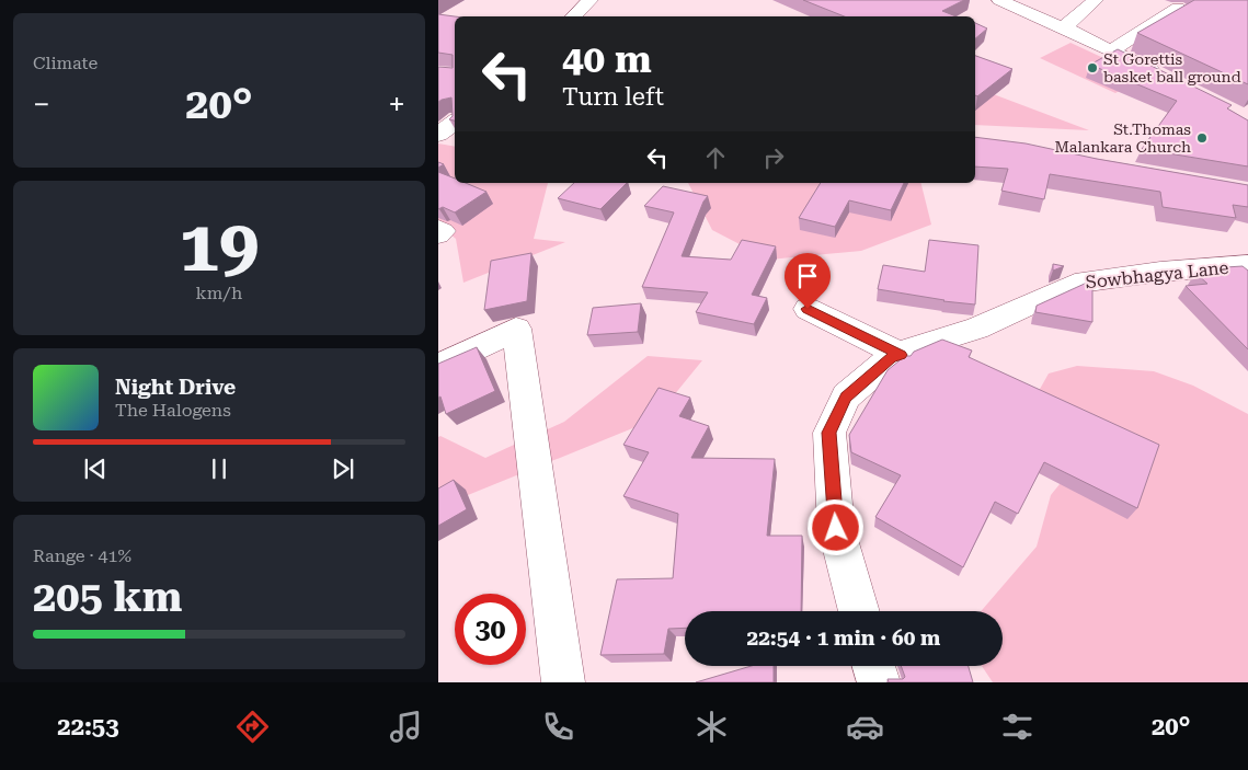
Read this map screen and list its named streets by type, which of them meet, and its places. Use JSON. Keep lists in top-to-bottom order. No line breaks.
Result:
{"streets":{"street":["Sowbhagya Lane"]},"places":["St Gorettis basket ball ground","St.Thomas Malankara Church"],"page":{"tile":["Climate",["19","km/h"],["Range · 41%","205 km"]],"turn":["40 m","Turn left"],"heat":["−","20°","+"],"song":["Night Drive","The Halogens"],"limit":"30","trip":"22:54 · 1 min · 60 m","tabs":["22:53","20°"]}}
